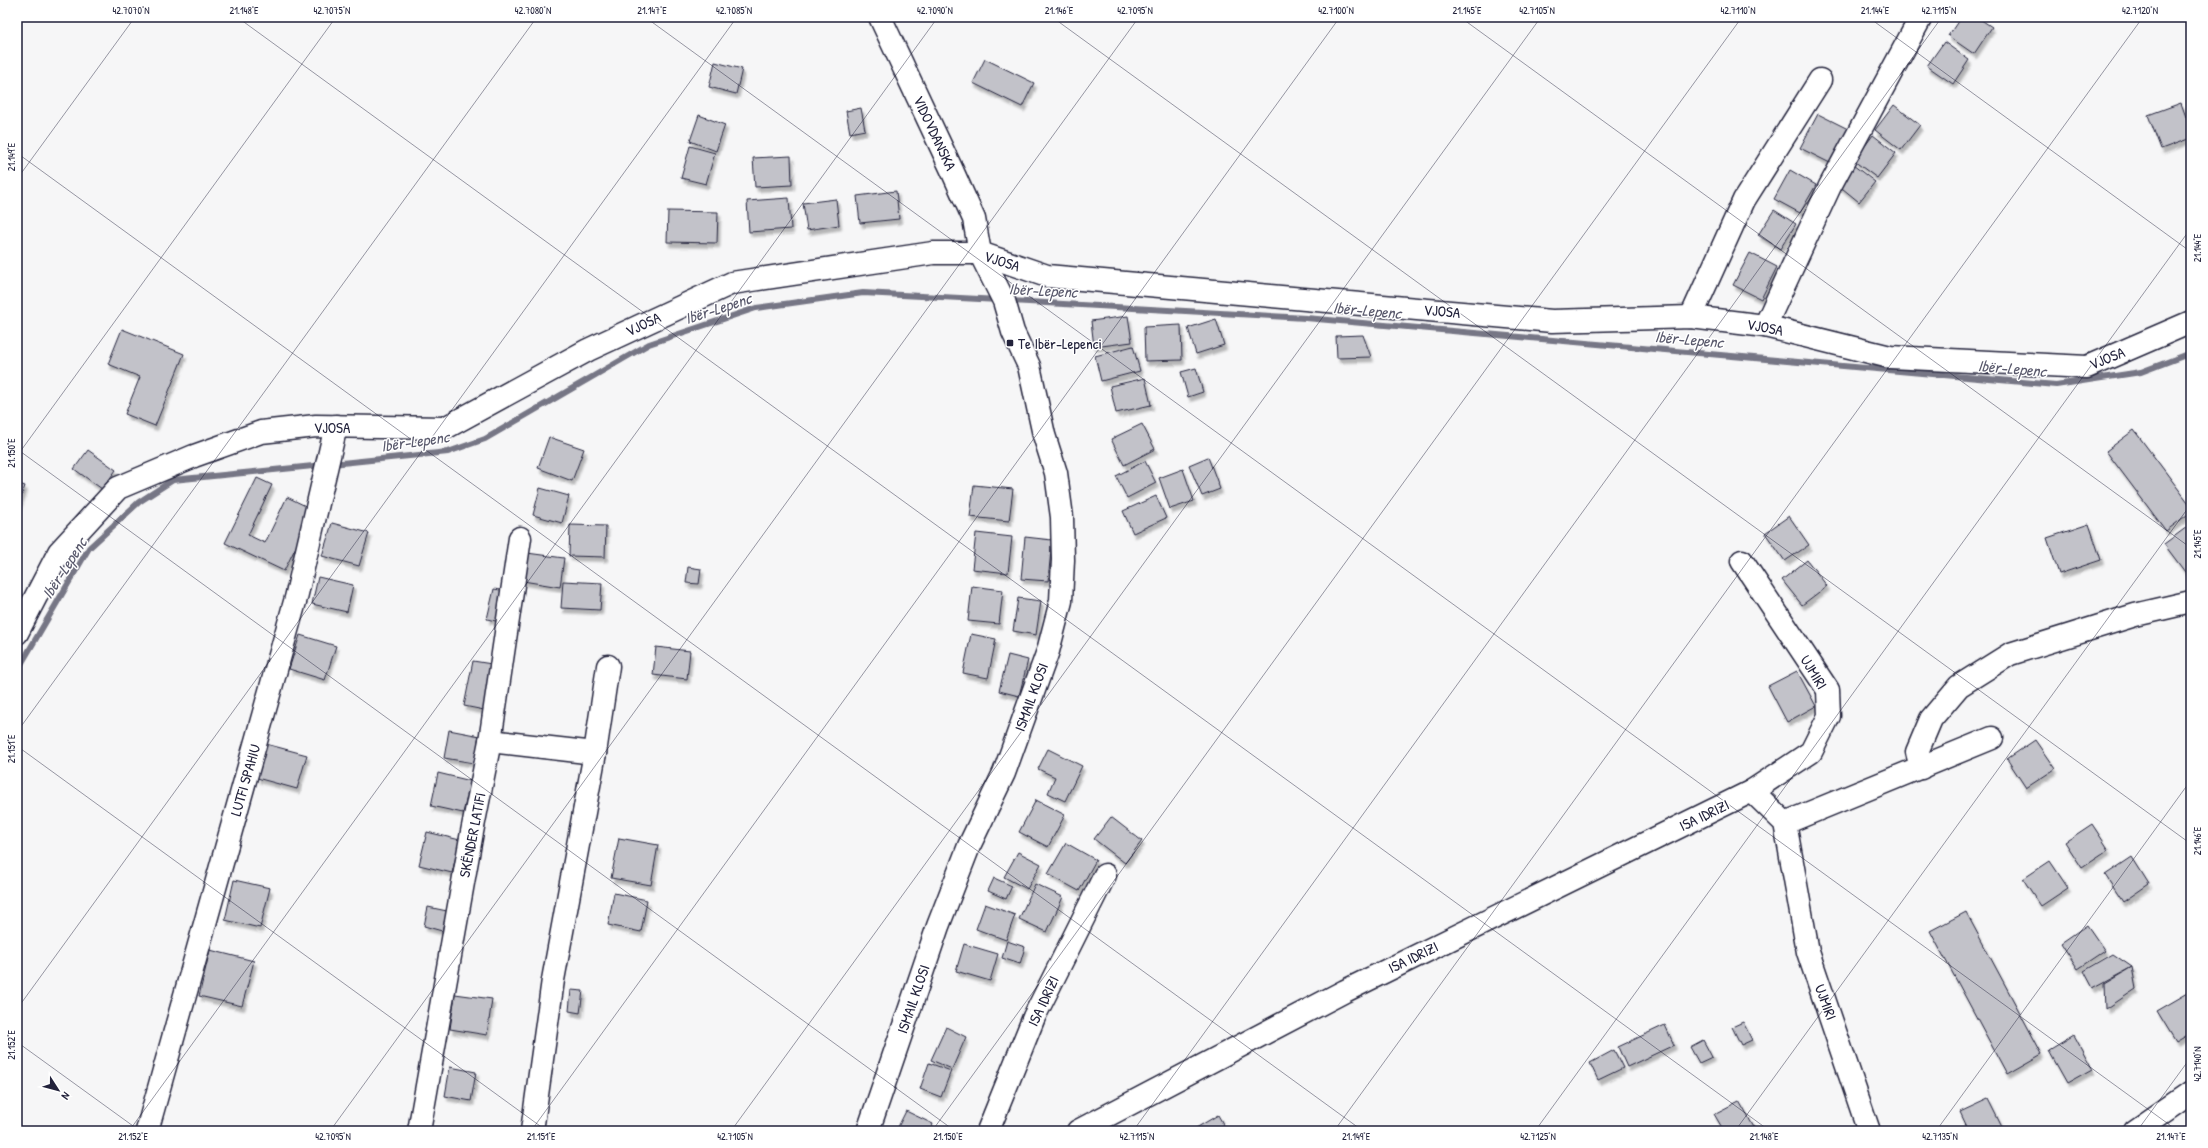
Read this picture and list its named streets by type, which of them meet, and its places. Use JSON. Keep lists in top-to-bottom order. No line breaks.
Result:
{"streets":{"street":["VIDOVDANSKA","VJOSA","UJMIRI","ISMAIL KLOSI","LUTFI SPAHIU","ISA IDRIZI","SKËNDER LATIFI"]},"crossings":[["VIDOVDANSKA","VJOSA"],["VIDOVDANSKA","ISMAIL KLOSI"],["VJOSA","ISMAIL KLOSI"],["VJOSA","LUTFI SPAHIU"],["UJMIRI","ISA IDRIZI"]],"water":["Ibër-Lepenc"],"places":{"transit":["Te Ibër-Lepenci"]},"north":"bottom right","coordinates":["42.7070°N","21.148°E","42.7075°N","42.7080°N","21.147°E","42.7085°N","42.7090°N","21.146°E","42.7095°N","42.7100°N","21.145°E","42.7105°N","42.7110°N","21.144°E","42.7115°N","42.7120°N","21.149°E","21.150°E","21.151°E","21.152°E","42.7140°N","42.7125°N","42.7135°N"]}
